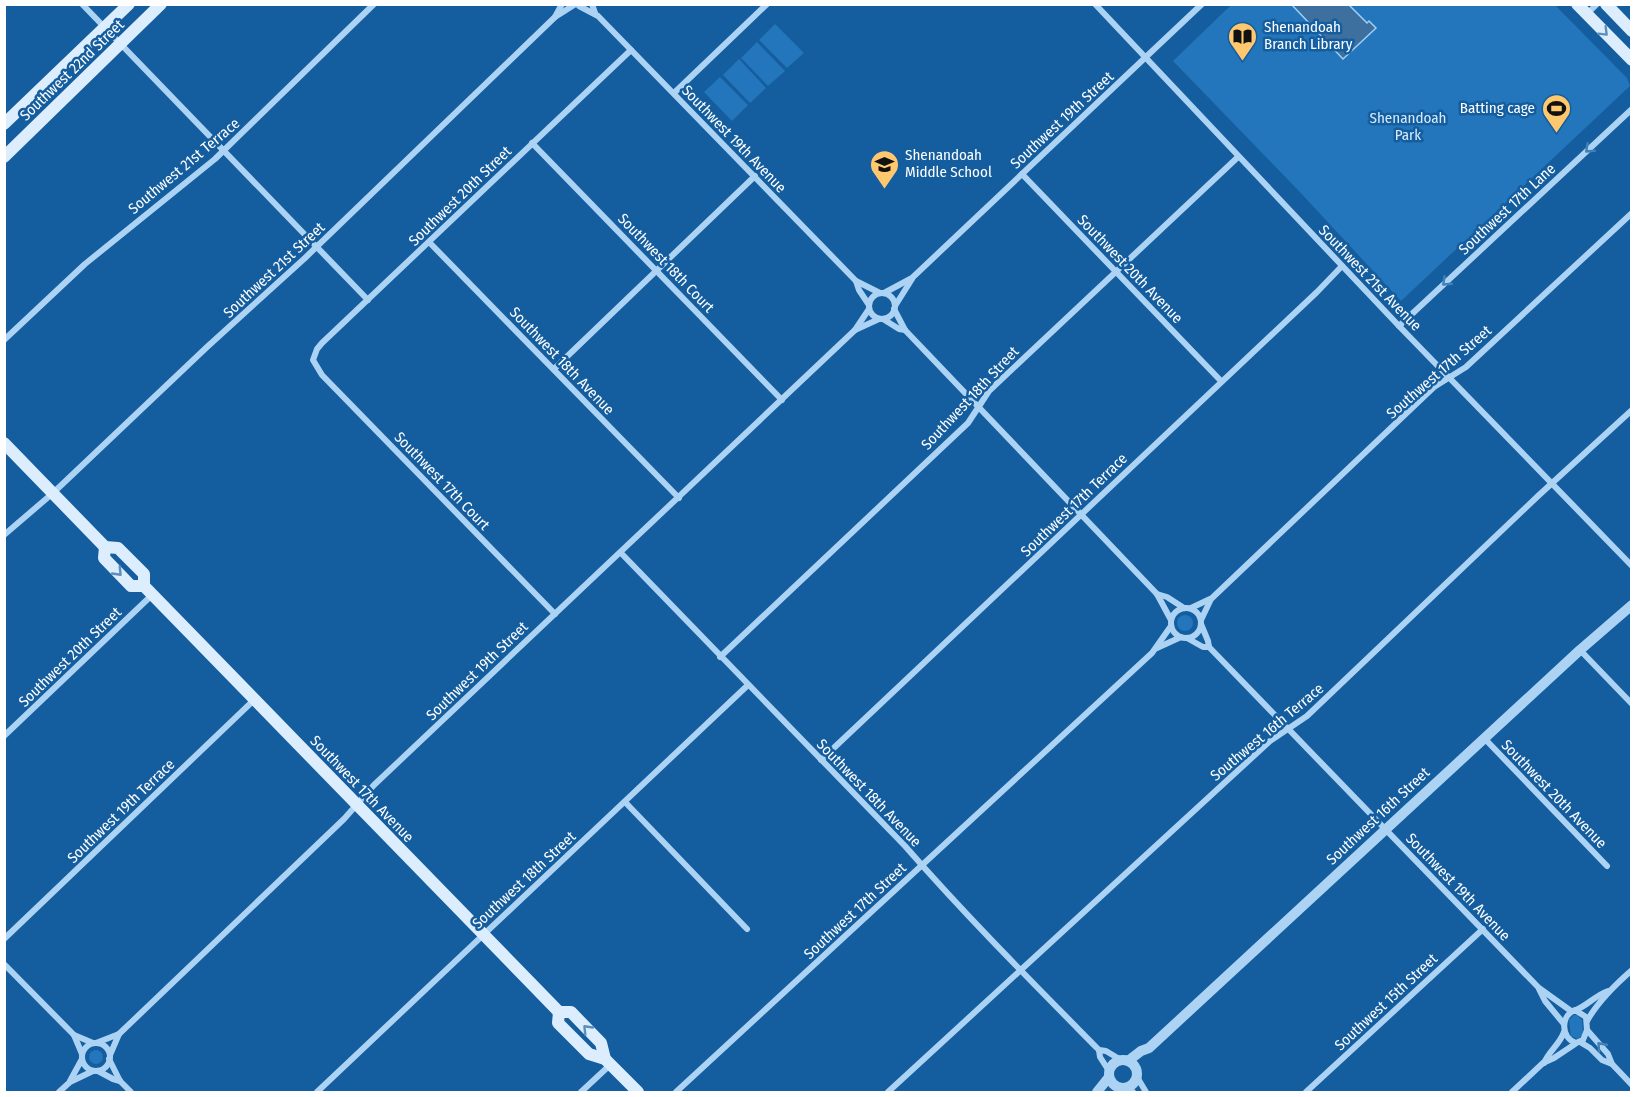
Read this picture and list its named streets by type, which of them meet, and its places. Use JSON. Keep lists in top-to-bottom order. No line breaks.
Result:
{"streets":{"main road":["Southwest 22nd Street","Southwest 17th Avenue"],"street":["Southwest 19th Street","Southwest 19th Avenue","Southwest 21st Terrace","Southwest 20th Street","Southwest 17th Lane","Southwest 18th Court","Southwest 20th Avenue","Southwest 21st Street","Southwest 21st Avenue","Southwest 18th Avenue","Southwest 17th Street","Southwest 18th Street","Southwest 17th Court","Southwest 17th Terrace","Southwest 16th Terrace","Southwest 19th Terrace","Southwest 16th Street","Southwest 15th Street"]},"crossings":[["Southwest 19th Street","Southwest 19th Avenue"],["Southwest 19th Street","Southwest 18th Court"],["Southwest 19th Street","Southwest 20th Avenue"],["Southwest 19th Street","Southwest 21st Avenue"],["Southwest 19th Street","Southwest 18th Avenue"],["Southwest 19th Street","Southwest 17th Court"],["Southwest 19th Street","Southwest 17th Avenue"],["Southwest 19th Avenue","Southwest 20th Street"],["Southwest 19th Avenue","Southwest 21st Street"],["Southwest 19th Avenue","Southwest 17th Street"],["Southwest 19th Avenue","Southwest 16th Terrace"],["Southwest 19th Avenue","Southwest 16th Street"],["Southwest 19th Avenue","Southwest 15th Street"],["Southwest 20th Street","Southwest 18th Court"],["Southwest 20th Street","Southwest 18th Avenue"],["Southwest 20th Street","Southwest 17th Court"],["Southwest 20th Street","Southwest 17th Avenue"],["Southwest 17th Lane","Southwest 21st Avenue"],["Southwest 20th Avenue","Southwest 18th Street"],["Southwest 20th Avenue","Southwest 17th Terrace"],["Southwest 20th Avenue","Southwest 16th Street"],["Southwest 21st Street","Southwest 17th Avenue"],["Southwest 21st Avenue","Southwest 17th Street"],["Southwest 21st Avenue","Southwest 18th Street"],["Southwest 21st Avenue","Southwest 17th Terrace"],["Southwest 21st Avenue","Southwest 16th Terrace"],["Southwest 18th Avenue","Southwest 17th Street"],["Southwest 18th Avenue","Southwest 18th Street"],["Southwest 18th Avenue","Southwest 17th Terrace"],["Southwest 18th Avenue","Southwest 16th Terrace"],["Southwest 18th Avenue","Southwest 16th Street"],["Southwest 18th Street","Southwest 17th Avenue"],["Southwest 17th Avenue","Southwest 19th Terrace"]],"one_way":["Southwest 17th Lane"],"parks":["Shenandoah Park"],"places":{"library":["Shenandoah Branch Library"],"sports":["Batting cage"],"school or university":["Shenandoah Middle School"]}}
